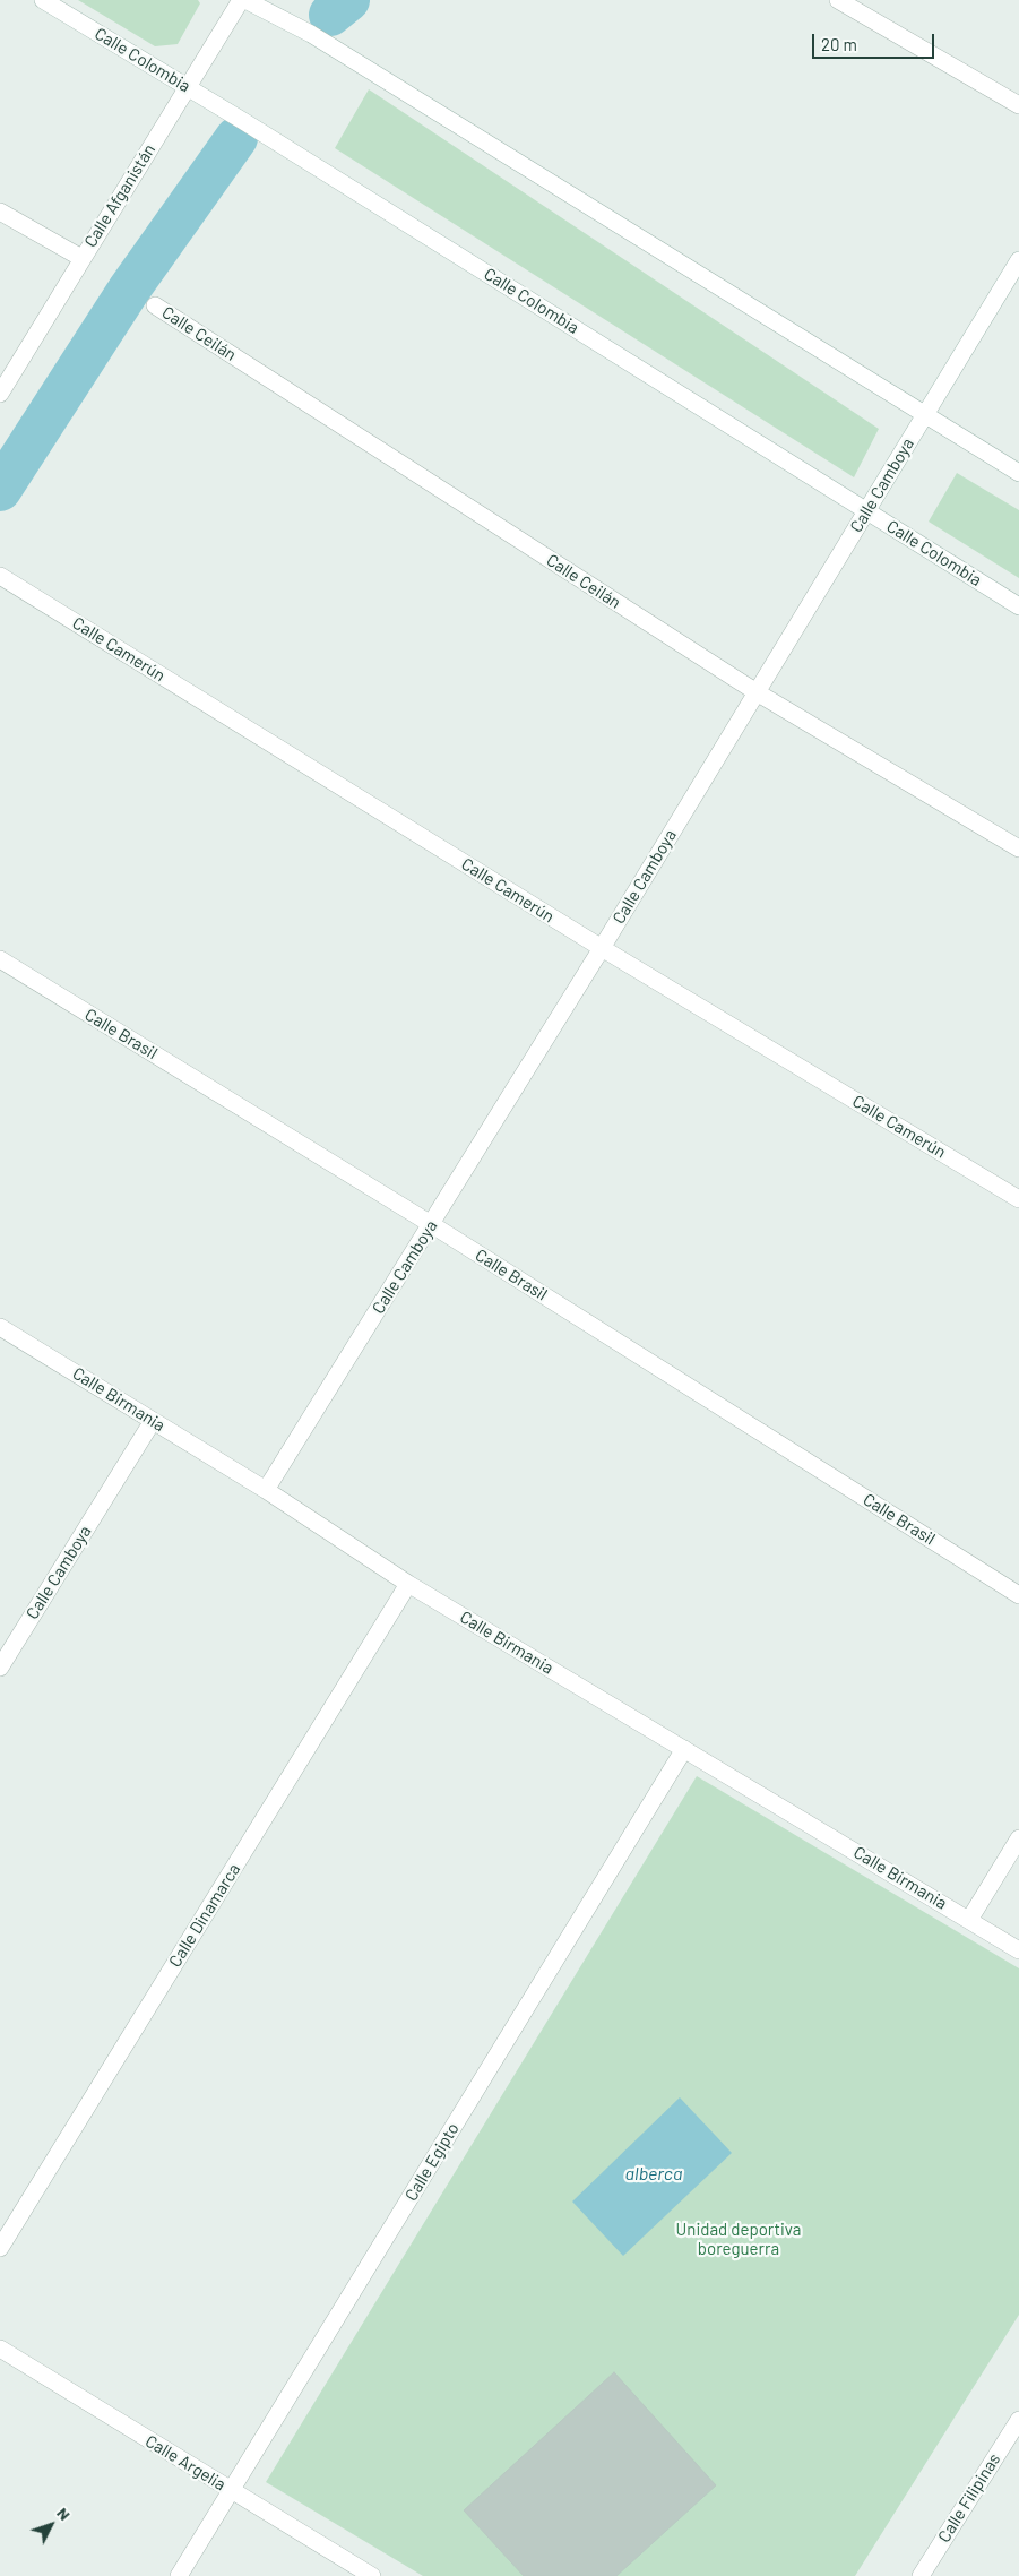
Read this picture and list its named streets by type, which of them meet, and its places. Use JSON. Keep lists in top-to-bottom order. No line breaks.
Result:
{"streets":{"street":["Calle Colombia","Calle Afganistán","Calle Ceilán","Calle Camboya","Calle Camerún","Calle Brasil","Calle Birmania","Calle Dinamarca","Calle Egipto","Calle Argelia","Calle Filipinas"]},"crossings":[["Calle Colombia","Calle Afganistán"],["Calle Colombia","Calle Camboya"],["Calle Ceilán","Calle Camboya"],["Calle Camboya","Calle Camerún"],["Calle Camboya","Calle Brasil"],["Calle Camboya","Calle Birmania"],["Calle Birmania","Calle Dinamarca"],["Calle Birmania","Calle Egipto"],["Calle Egipto","Calle Argelia"]],"water":["alberca"],"parks":["Unidad deportiva boreguerra"],"scale_bar":"20 m","north":"top right"}
